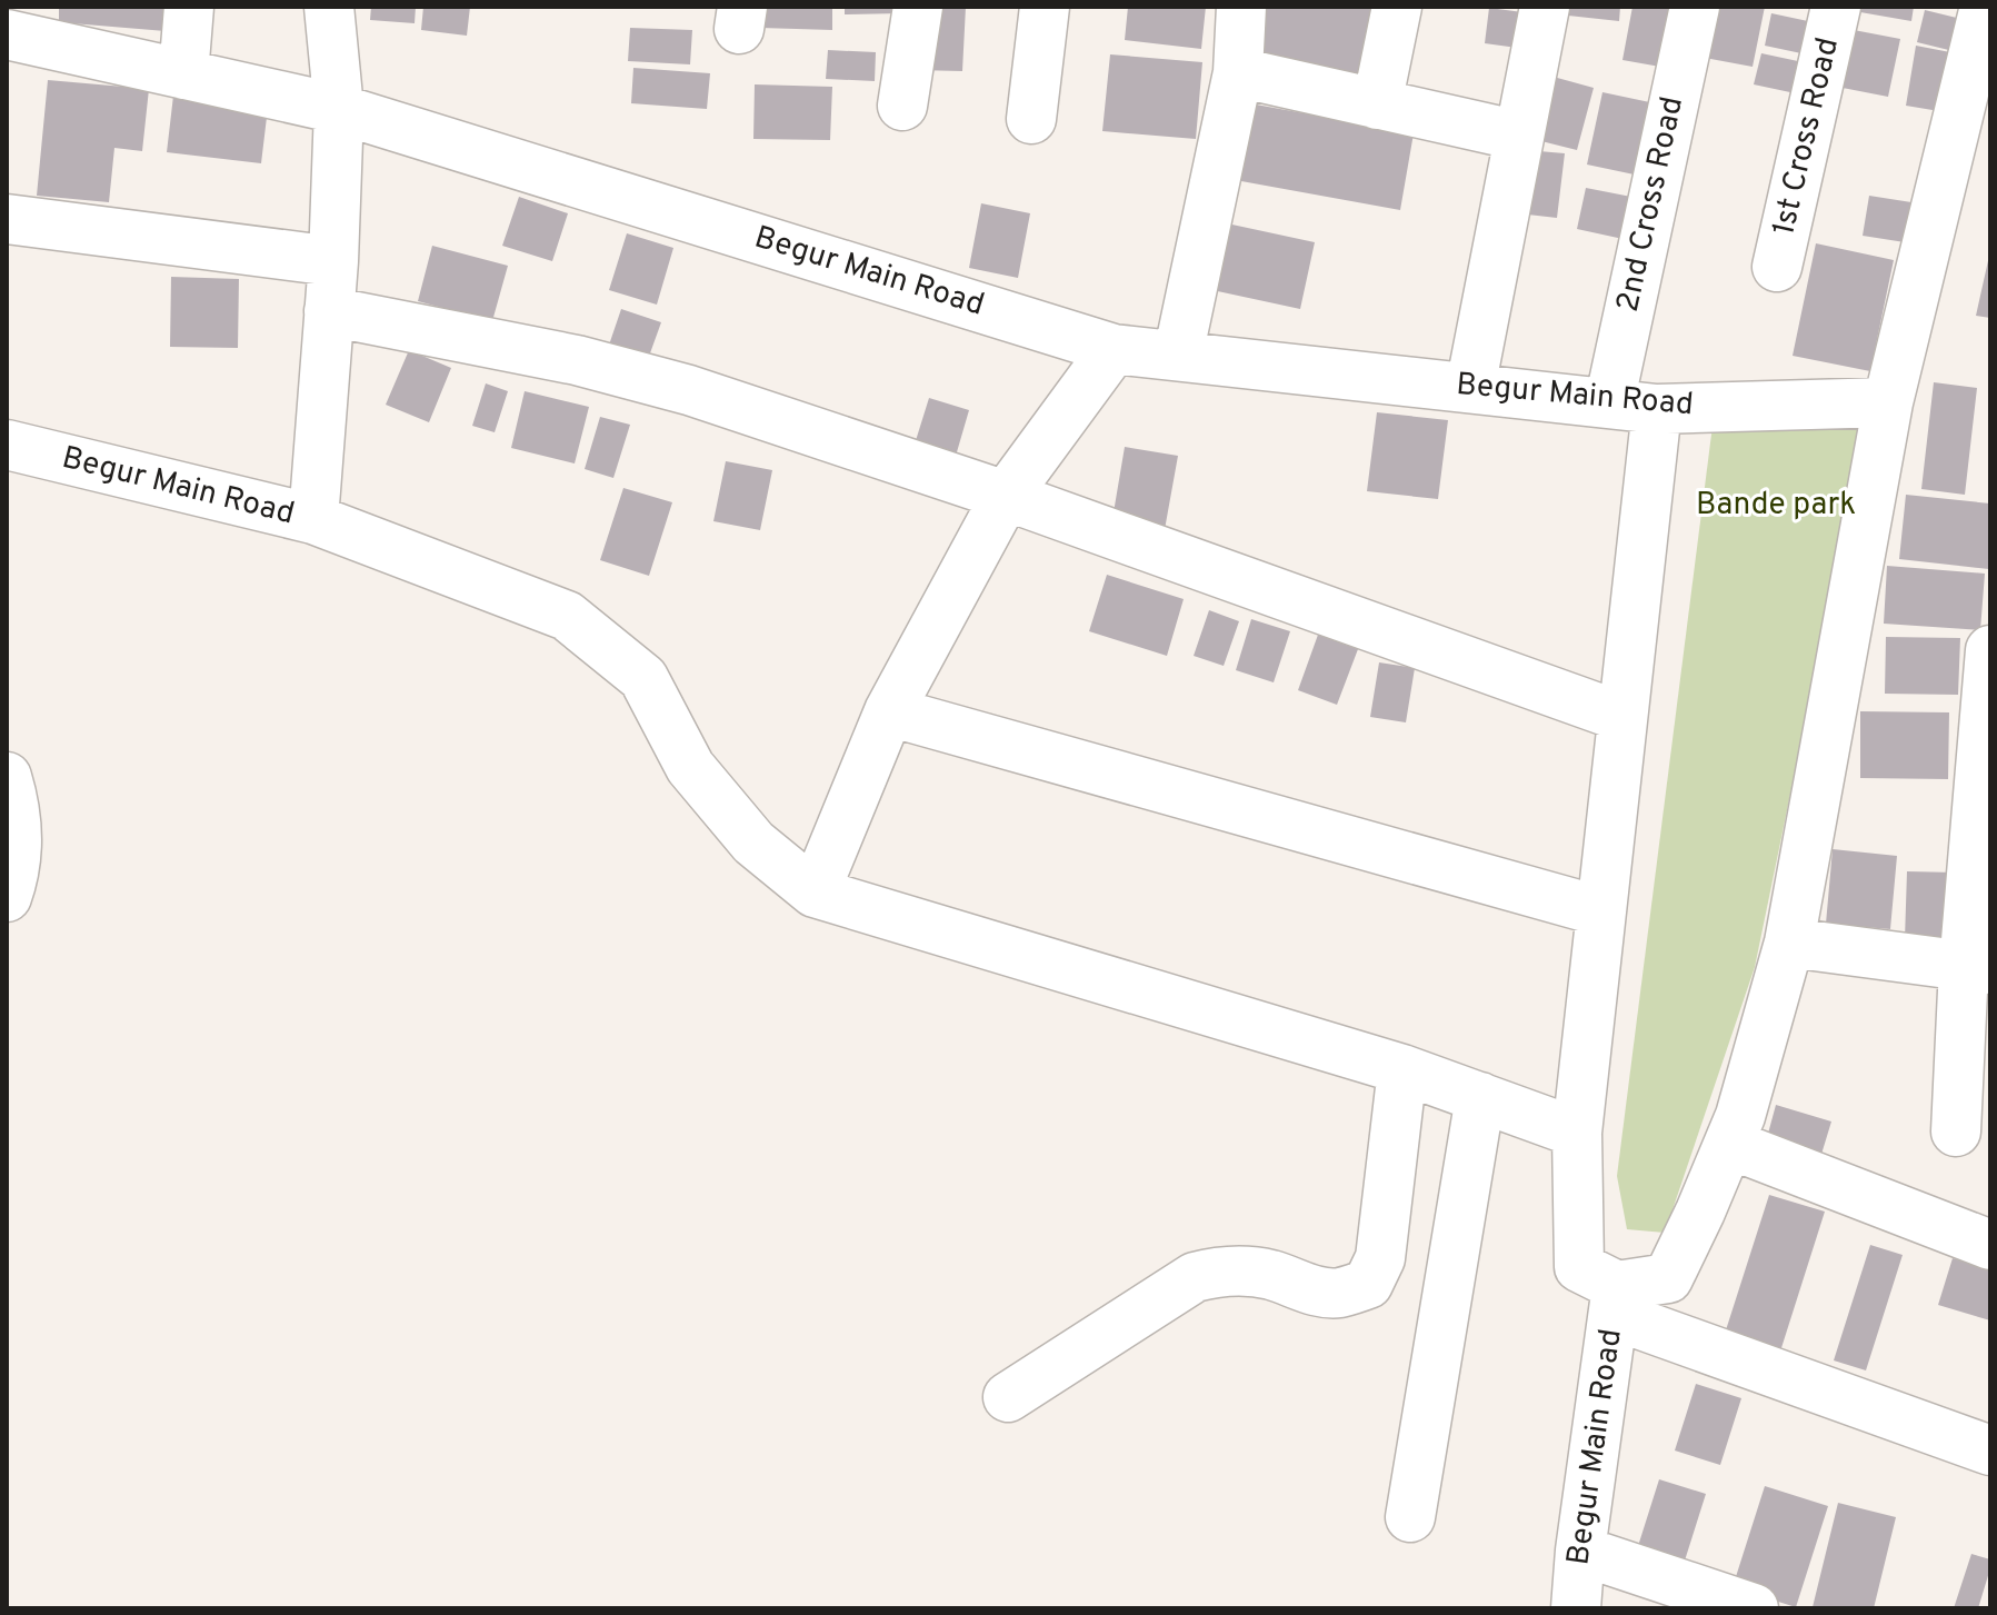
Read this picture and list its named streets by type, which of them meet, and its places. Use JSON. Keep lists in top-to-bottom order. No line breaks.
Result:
{"streets":{"street":["1st Cross Road","2nd Cross Road","Begur Main Road"]},"crossings":[["2nd Cross Road","Begur Main Road"]],"parks":["Bande park"]}
